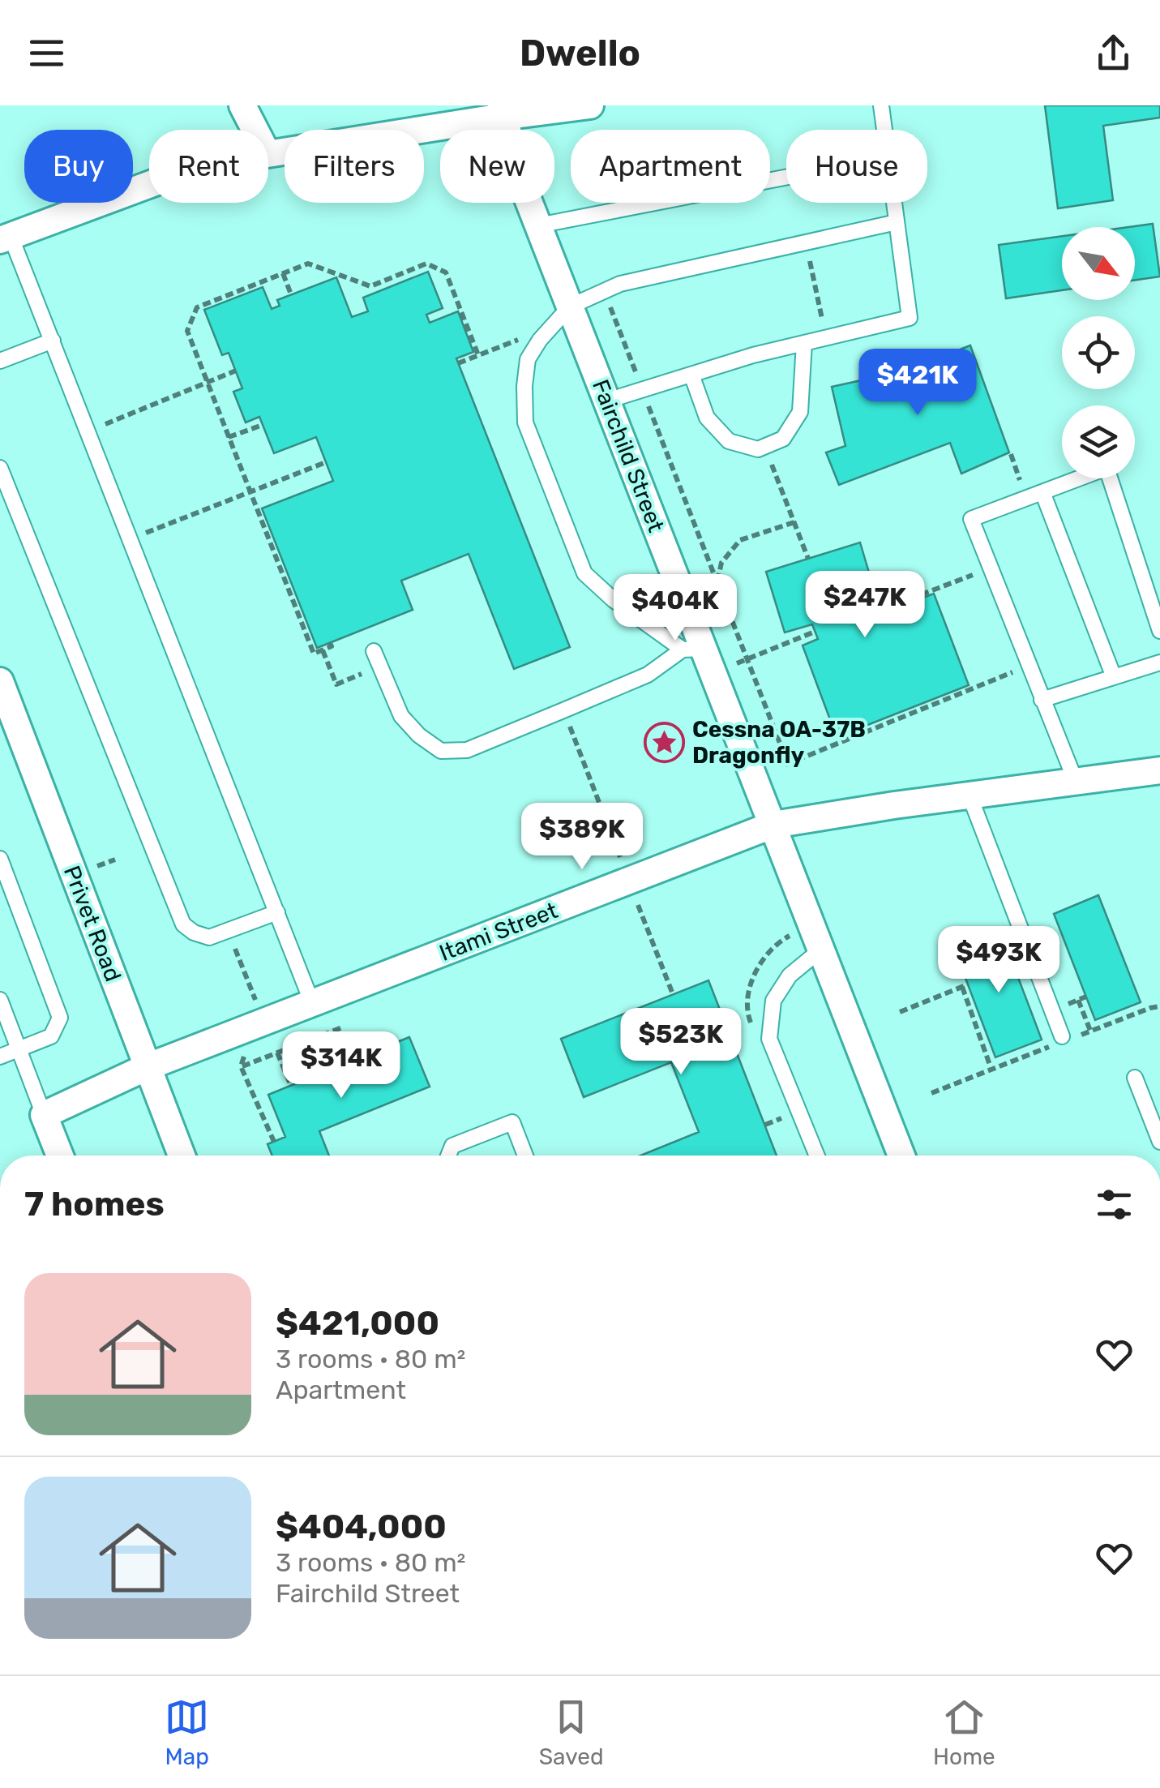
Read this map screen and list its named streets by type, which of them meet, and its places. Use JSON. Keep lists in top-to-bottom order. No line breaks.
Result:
{"streets":{"street":["Fairchild Street","Privet Road","Itami Street"]},"crossings":[["Fairchild Street","Itami Street"],["Privet Road","Itami Street"]],"places":{"place":["Cessna OA-37B Dragonfly"]},"north":"bottom right","page":{"header":"Dwello","chip":["Buy","Rent","Filters","New","Apartment","House"],"price":["$421K","$247K","$404K","$389K","$493K","$523K","$314K"],"heading":"7 homes","list":[{"name":"$421,000","note":"3 rooms · 80 m² · Apartment"},{"name":"$404,000","note":"3 rooms · 80 m² · Fairchild Street"}],"tabs":["Map","Saved","Home"]}}
